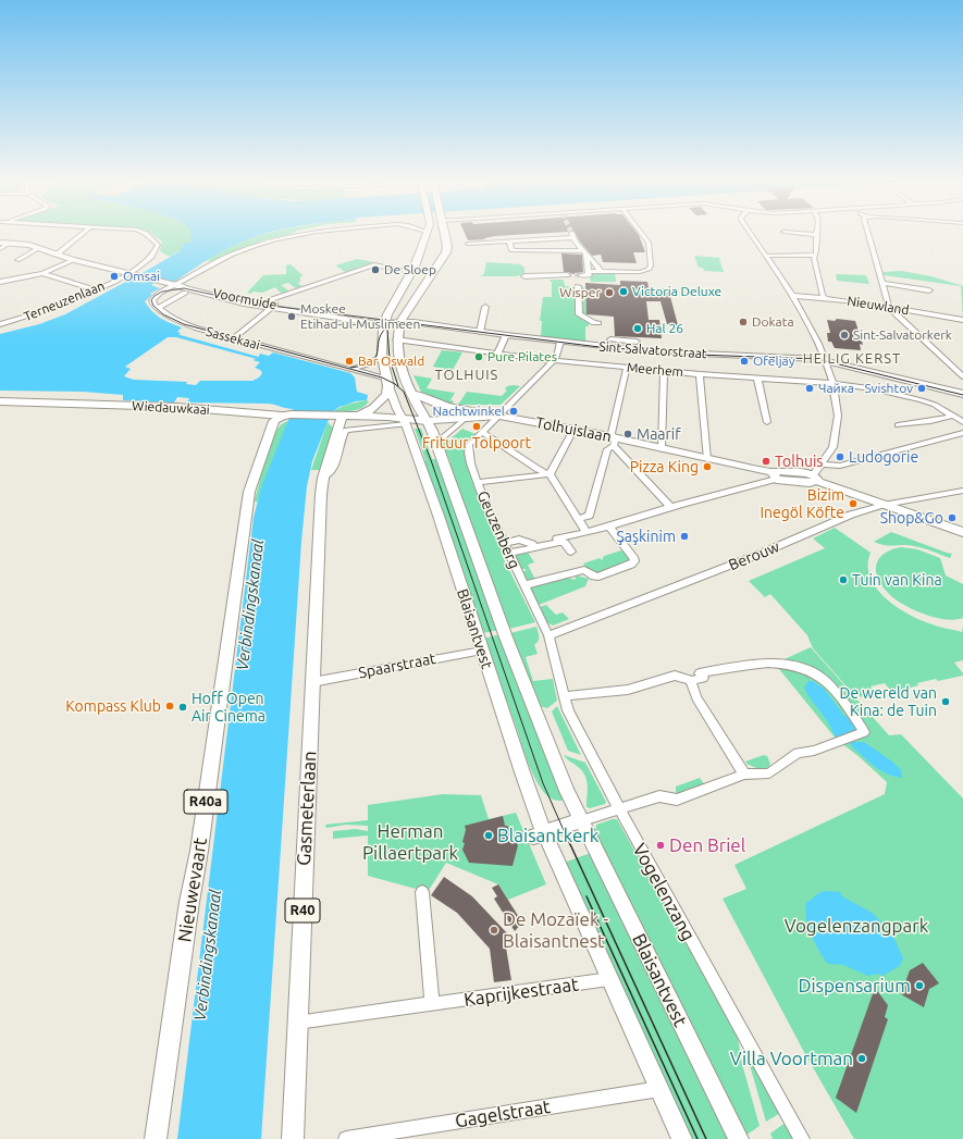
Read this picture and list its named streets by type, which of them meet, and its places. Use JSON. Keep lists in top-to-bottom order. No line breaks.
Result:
{"streets":{"main road":["Wiedauwkaai","R40a","Gasmeterlaan","Nieuwevaart","R40"],"street":["Voormuide","Terneuzenlaan","Nieuwland","Sassekaai","Sint-Salvatorstraat","Meerhem","Tolhuislaan","Geuzenberg","Berouw","Blaisantvest","Spaarstraat","Vogelenzang","Kaprijkestraat","Gagelstraat"]},"crossings":[["Voormuide","Terneuzenlaan"],["Sassekaai","Blaisantvest"],["Sint-Salvatorstraat","Meerhem"],["Wiedauwkaai","Blaisantvest"],["Wiedauwkaai","Gasmeterlaan"],["Wiedauwkaai","Nieuwevaart"],["Tolhuislaan","Berouw"],["Geuzenberg","Berouw"],["Geuzenberg","Vogelenzang"],["Berouw","Vogelenzang"],["Blaisantvest","Spaarstraat"],["Blaisantvest","Kaprijkestraat"],["Blaisantvest","Gagelstraat"],["Spaarstraat","Gasmeterlaan"],["Gasmeterlaan","Kaprijkestraat"]],"districts":["HEILIG KERST","TOLHUIS"],"water":["Verbindingskanaal"],"parks":["Herman Pillaertpark","Vogelenzangpark"],"places":["De Sloep","Omsai","Victoria Deluxe","Wisper","Moskee Etihad-ul-Muslimeen","Dokata","Hal 26","Sint-Salvatorkerk","Pure Pilates","Bar Oswald","Ofeljay","Чайка","Svishtov","Nachtwinkel","Frituur Tolpoort","Maarif","Ludogorie","Tolhuis","Pizza King","Bizim Inegöl Köfte","Shop&Go","Şaşkinim","Tuin van Kina","De wereld van Kina: de Tuin","Kompass Klub","Hoff Open Air Cinema","Blaisantkerk","Den Briel","De Mozaïek - Blaisantnest","Dispensarium","Villa Voortman"]}
